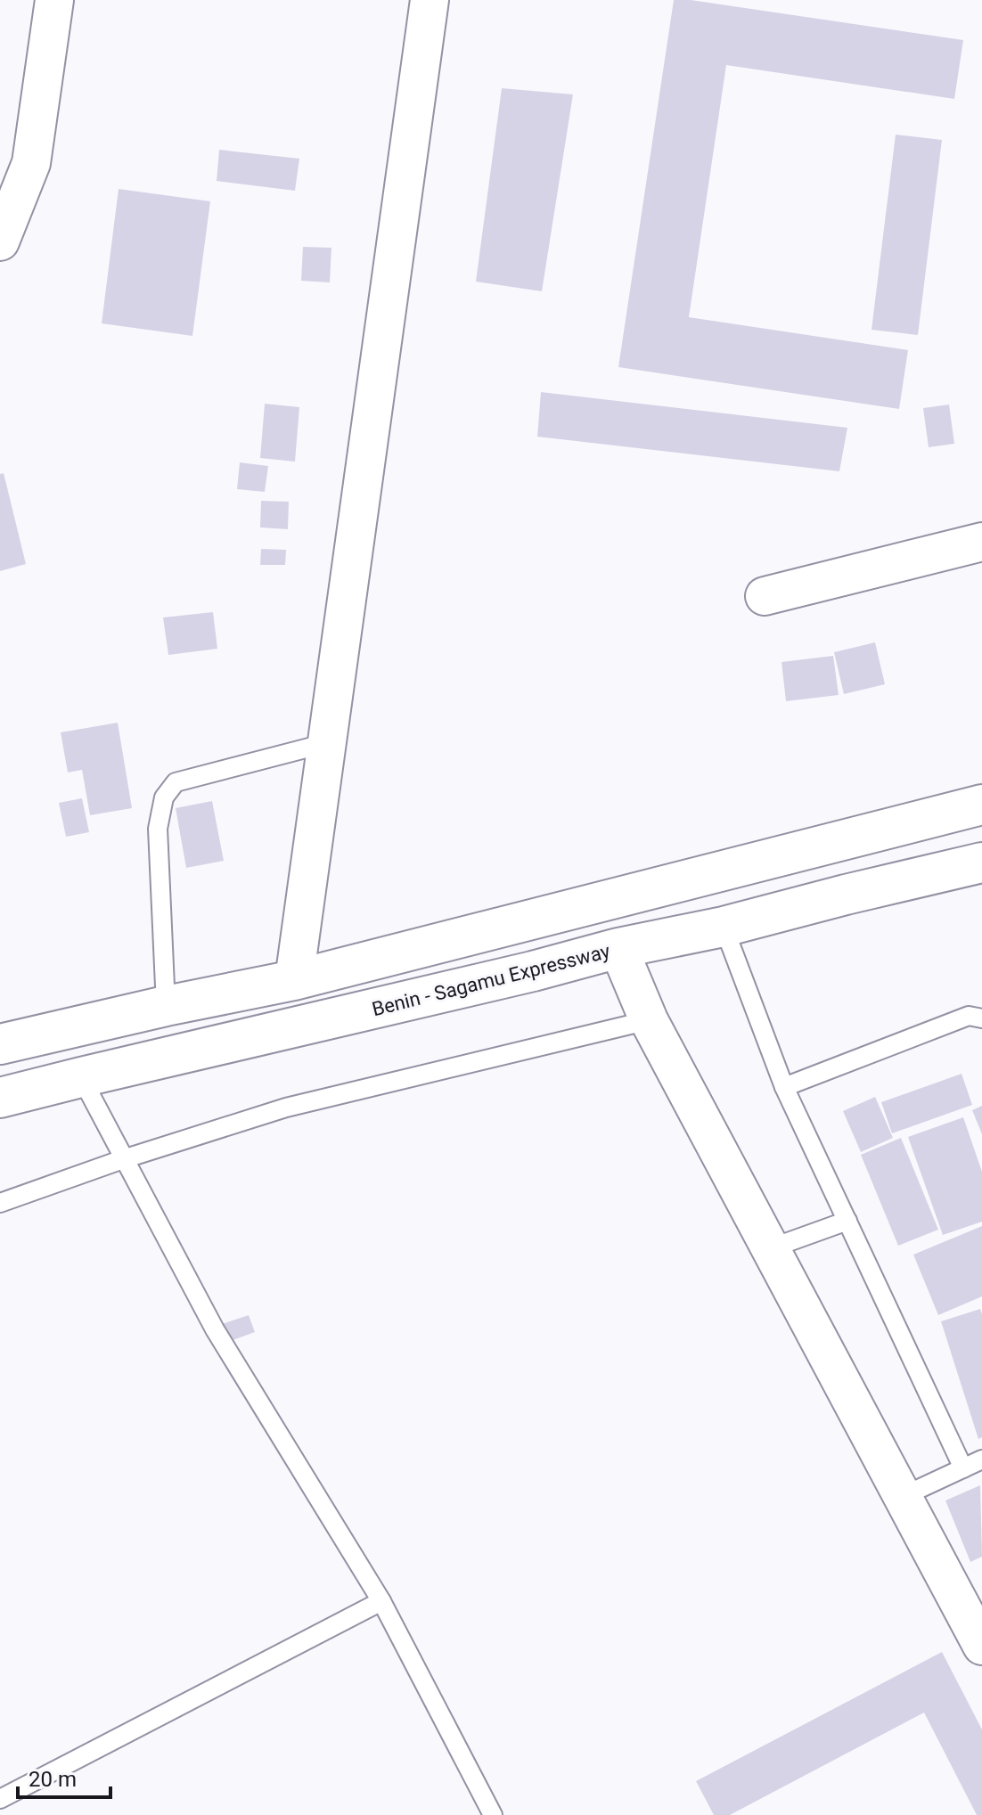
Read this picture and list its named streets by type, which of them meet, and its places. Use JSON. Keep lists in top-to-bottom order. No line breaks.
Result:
{"streets":{"highway":["Benin - Sagamu Expressway"]},"scale_bar":"20 m"}
